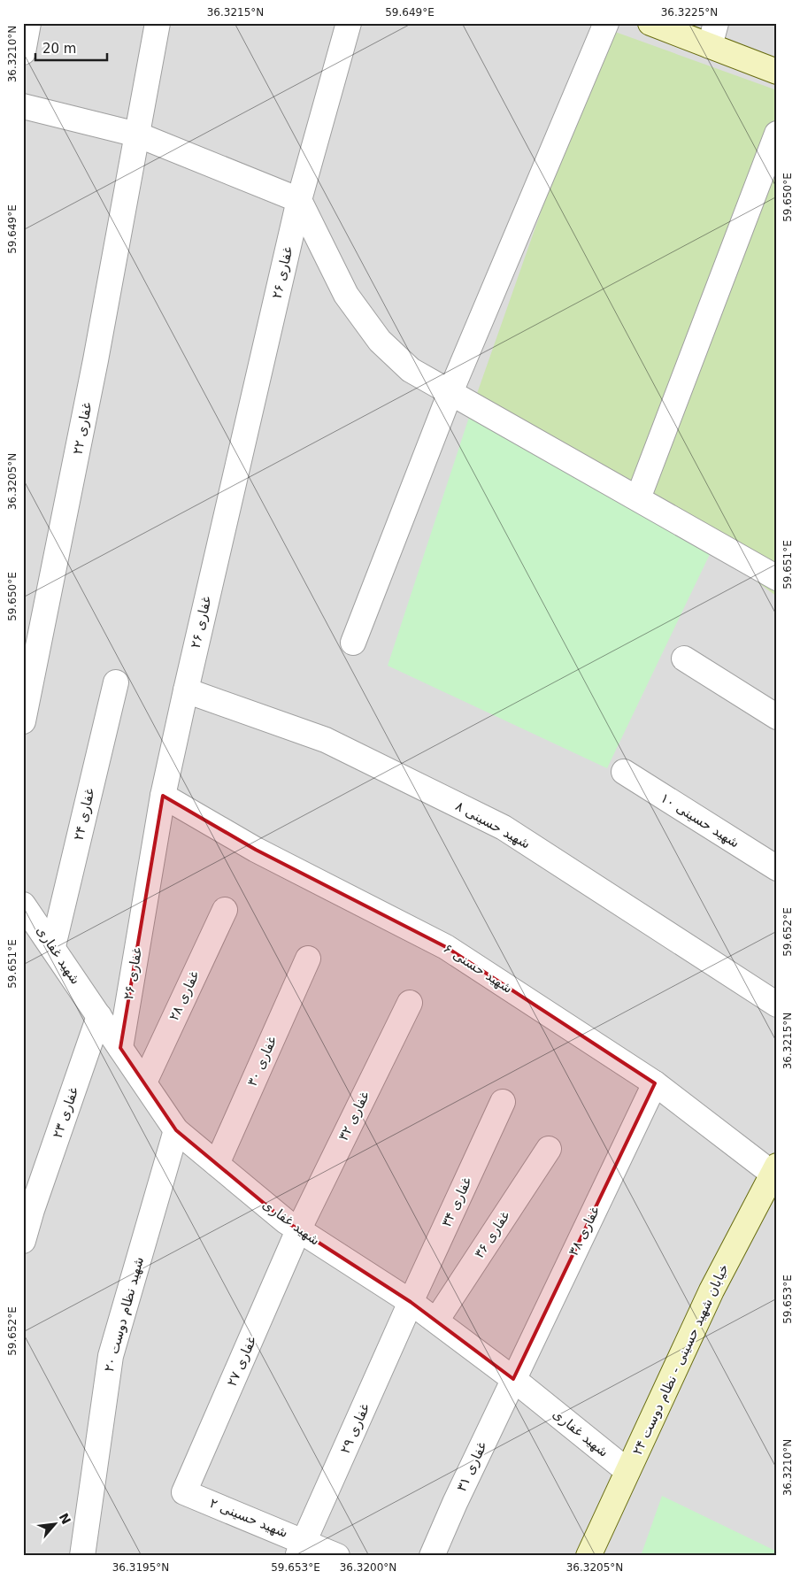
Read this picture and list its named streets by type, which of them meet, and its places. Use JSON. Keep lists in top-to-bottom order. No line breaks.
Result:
{"streets":{"street":["غفاری ۲۶","غفاری ۲۲","غفاری ۲۴","شهید حسینی ۱۰","شهید حسینی ۸","شهید غفاری","شهید حسنی ۶","غفاری ۲۸","غفاری ۳۰","غفاری ۲۳","غفاری ۳۲","غفاری ۳۴","غفاری ۳۸","غفاری ۳۶","شهید نظام دوست ۲۰","خیابان شهید حسینی - نظام دوست ۲۴","غفاری ۲۷","غفاری ۲۹","غفاری ۳۱","شهید حسینی ۲"]},"crossings":[["غفاری ۲۶","شهید حسینی ۸"],["غفاری ۲۶","شهید غفاری"],["غفاری ۲۶","شهید حسنی ۶"],["غفاری ۲۴","شهید غفاری"],["شهید غفاری","غفاری ۲۸"],["شهید غفاری","غفاری ۳۰"],["شهید غفاری","غفاری ۲۳"],["شهید غفاری","غفاری ۳۲"],["شهید غفاری","غفاری ۳۴"],["شهید غفاری","غفاری ۳۸"],["شهید غفاری","غفاری ۳۶"],["شهید غفاری","شهید نظام دوست ۲۰"],["شهید غفاری","خیابان شهید حسینی - نظام دوست ۲۴"],["شهید غفاری","غفاری ۲۷"],["شهید غفاری","غفاری ۲۹"],["شهید غفاری","غفاری ۳۱"],["شهید حسنی ۶","غفاری ۳۸"],["شهید حسنی ۶","خیابان شهید حسینی - نظام دوست ۲۴"],["غفاری ۳۲","غفاری ۲۷"],["غفاری ۳۴","غفاری ۲۹"],["غفاری ۳۸","غفاری ۳۱"],["غفاری ۲۷","شهید حسینی ۲"],["غفاری ۲۹","شهید حسینی ۲"]],"scale_bar":"20 m","north":"top right","coordinates":["36.3215°N","59.649°E","36.3225°N","36.3210°N","59.650°E","36.3205°N","59.651°E","59.652°E","59.653°E","36.3195°N","36.3200°N"]}
